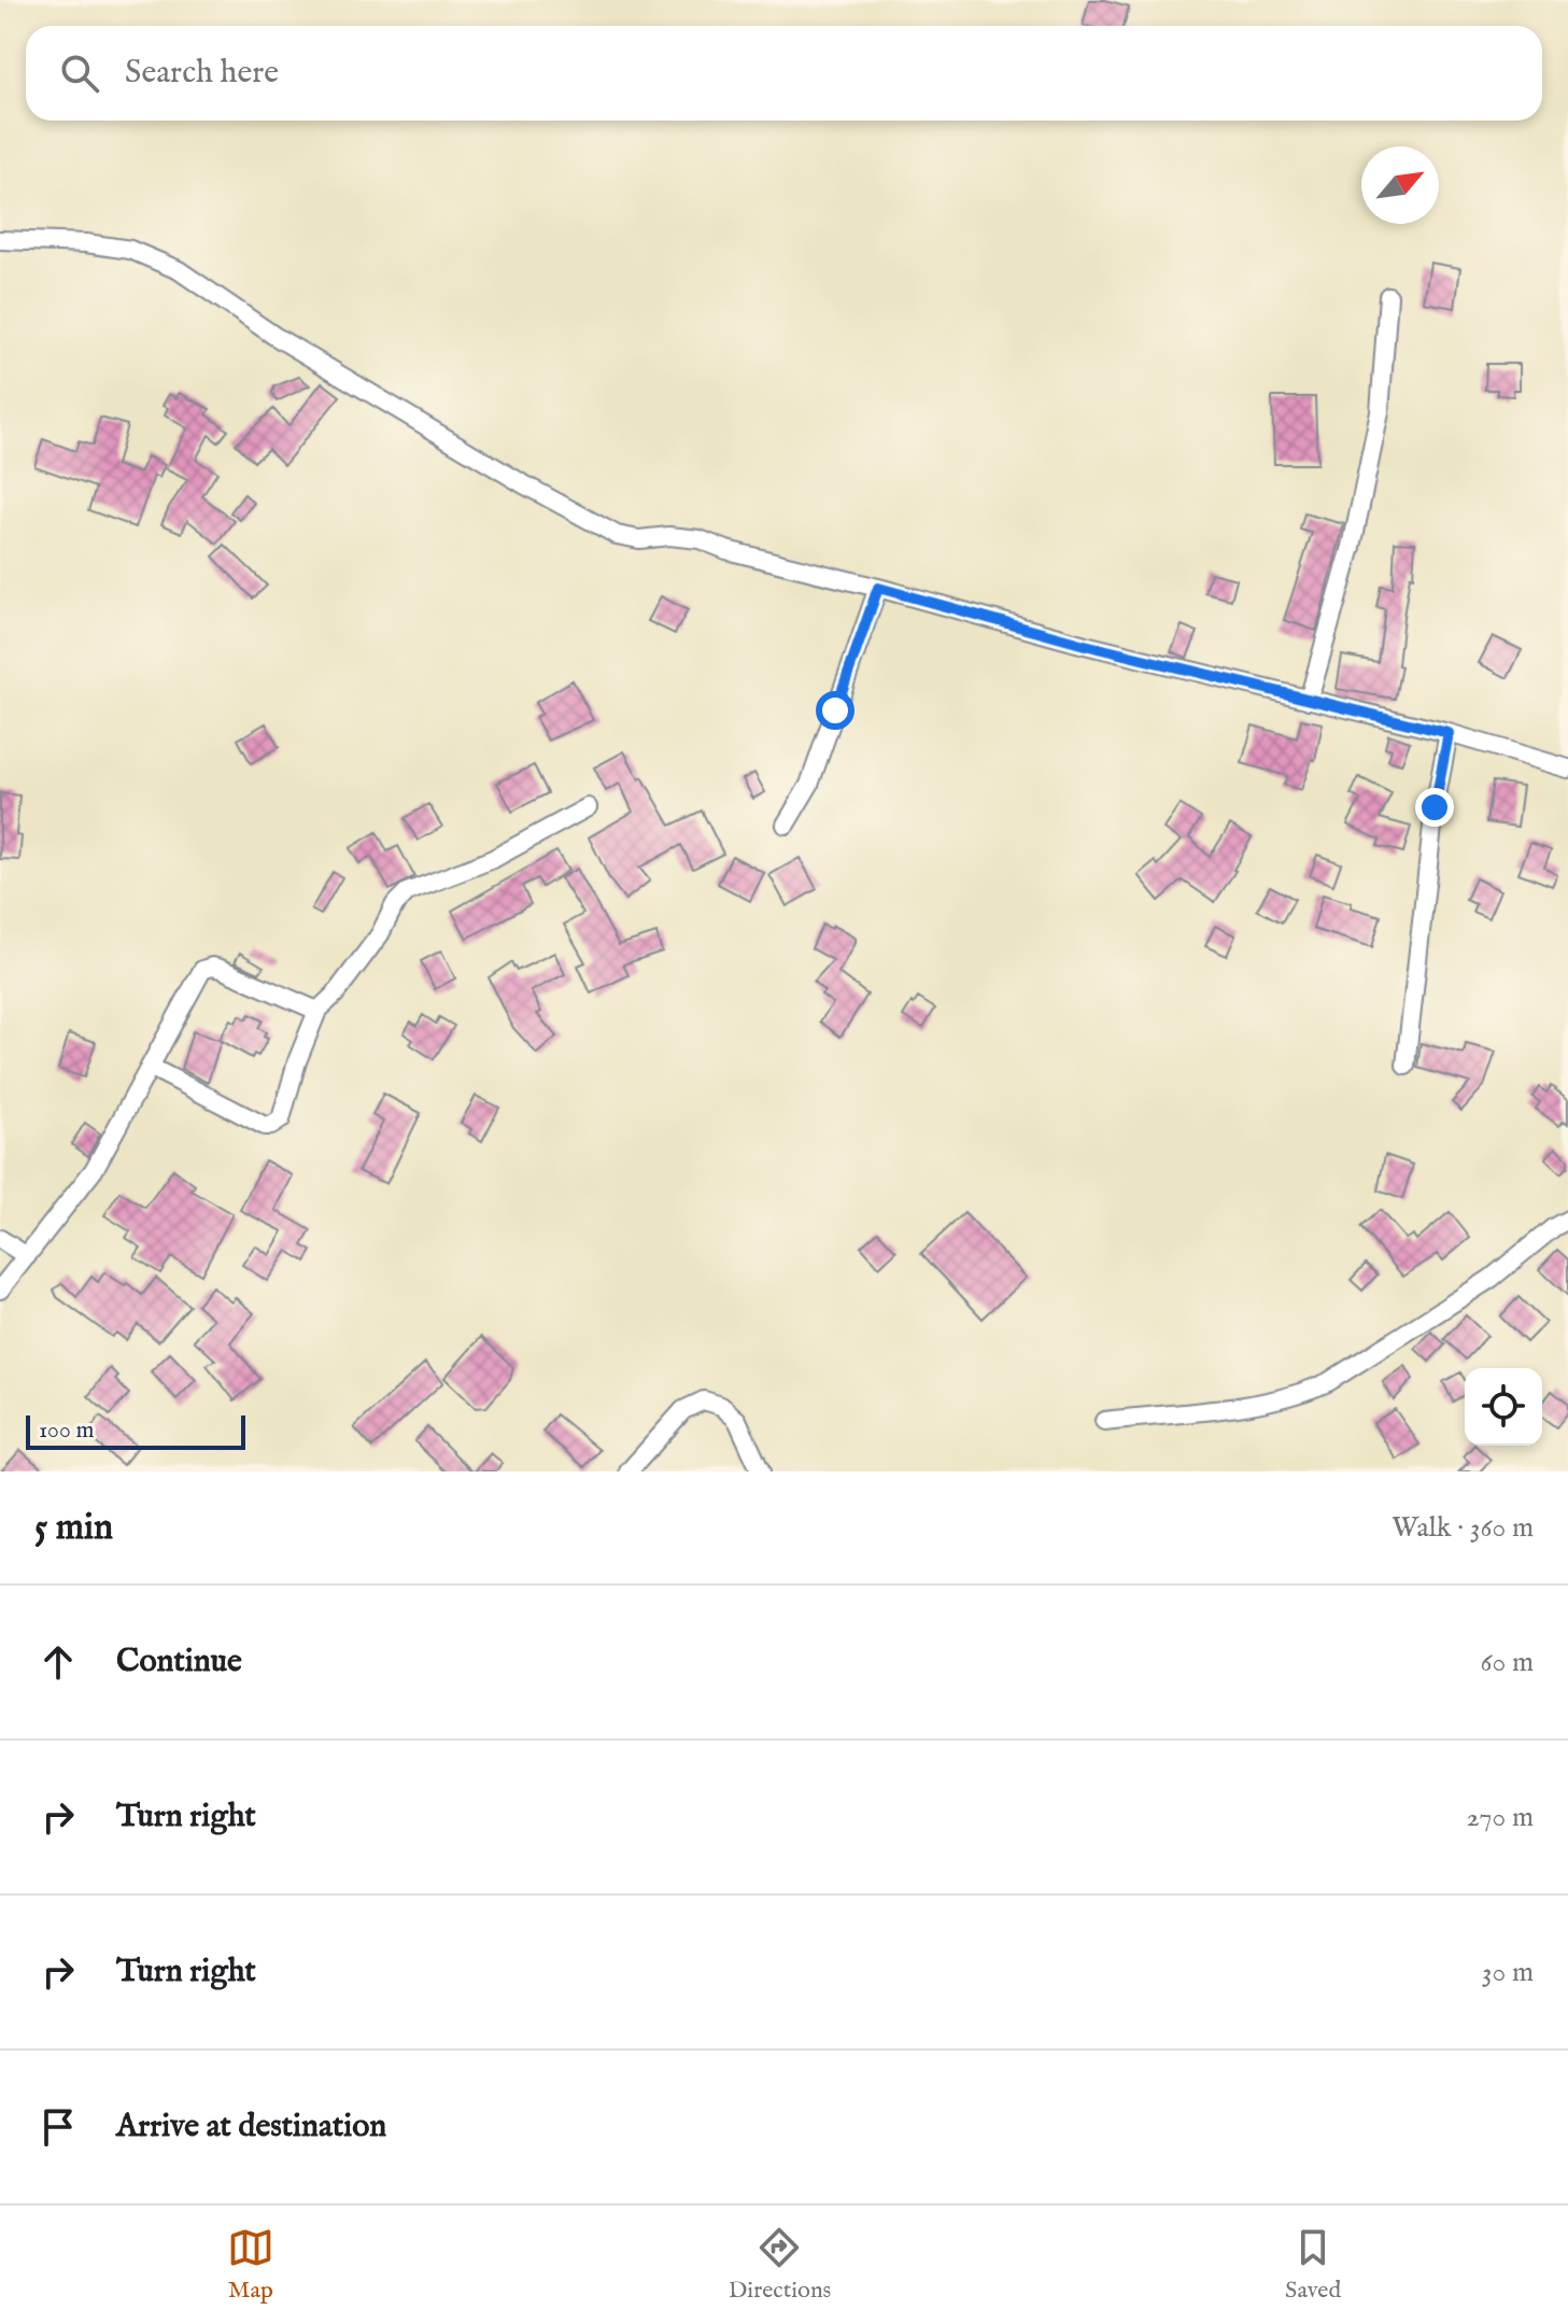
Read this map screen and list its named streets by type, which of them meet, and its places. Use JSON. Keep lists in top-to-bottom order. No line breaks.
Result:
{"scale_bar":"100 m","north":"top right","page":{"search":"Search here","scale":"100 m","heading":["5 min","Walk · 360 m"],"list":[["Continue","60 m"],["Turn right","270 m"],["Turn right","30 m"],"Arrive at destination"],"nav":["Map","Directions","Saved"]}}
